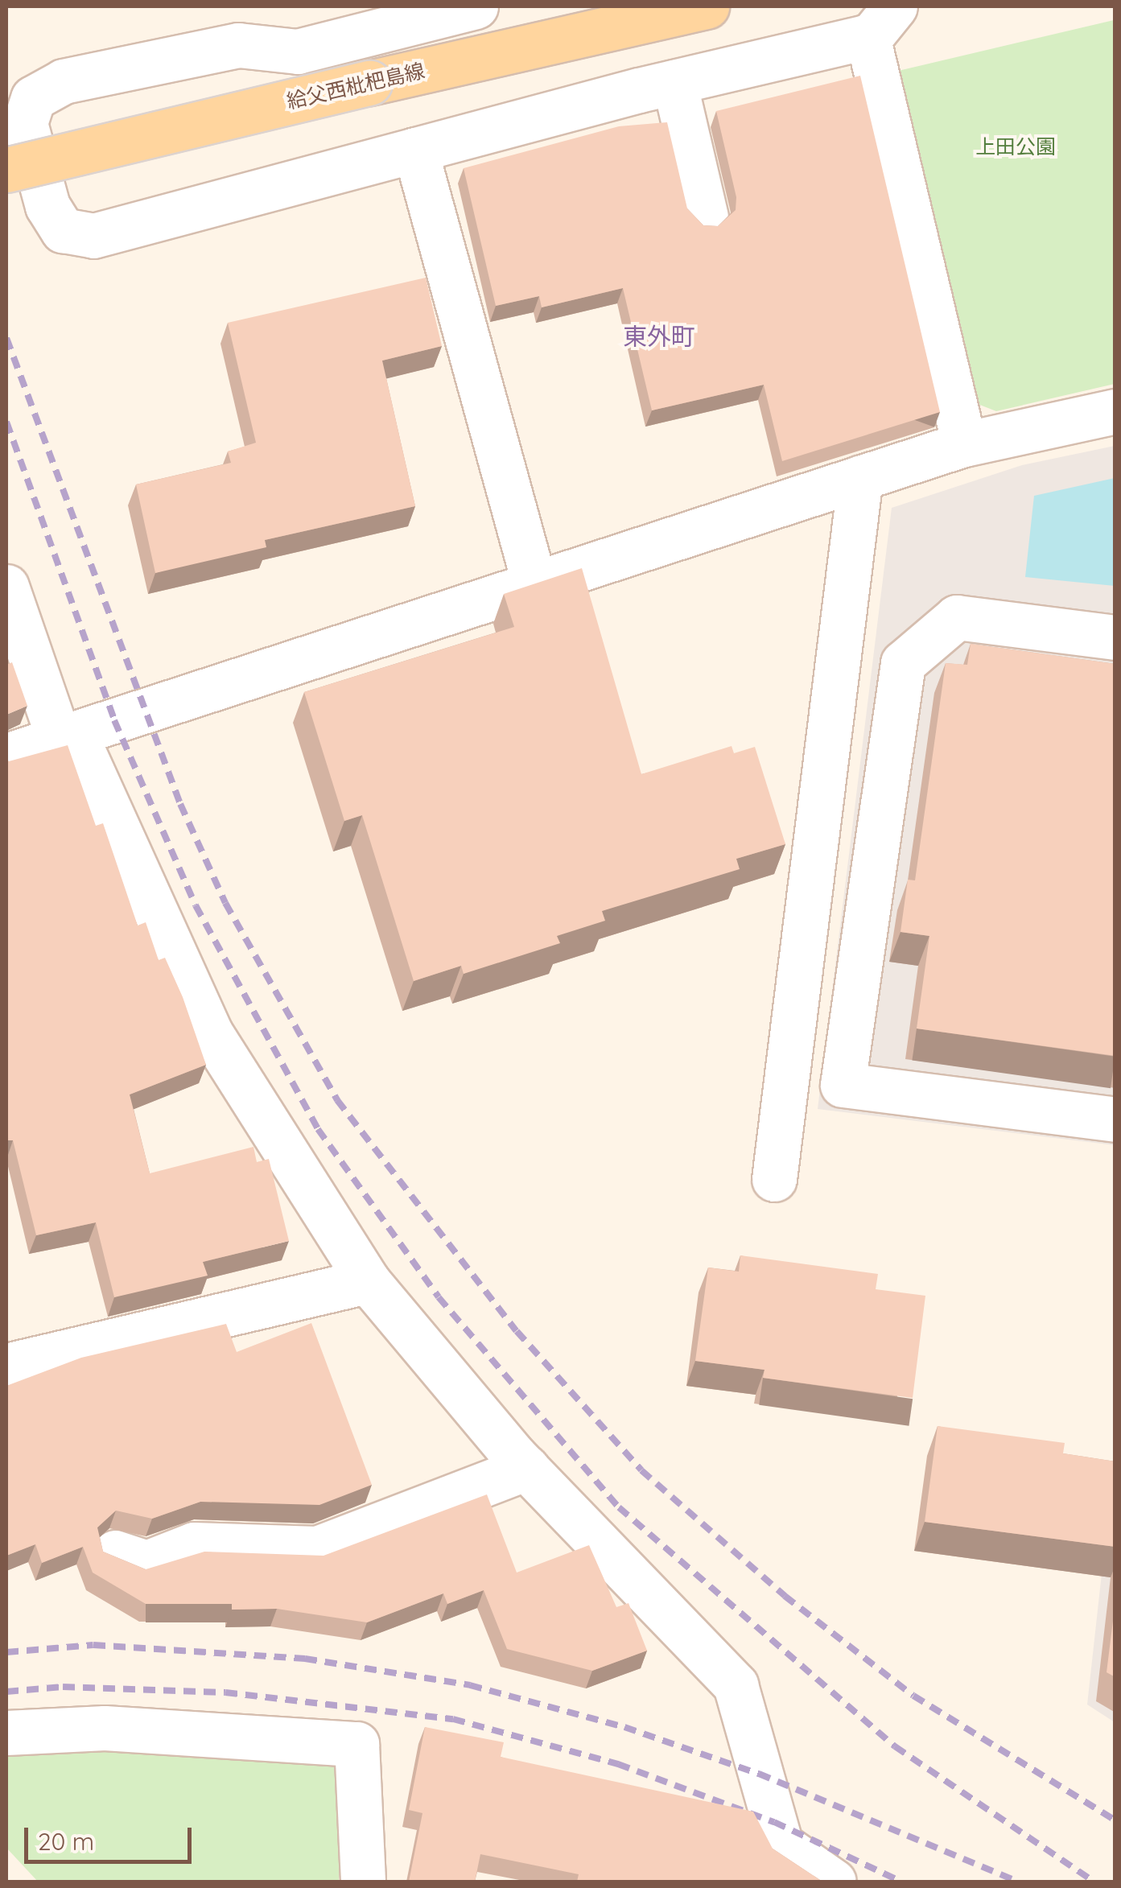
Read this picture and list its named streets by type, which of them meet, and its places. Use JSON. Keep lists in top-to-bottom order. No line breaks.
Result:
{"streets":{"main road":["給父西枇杷島線"]},"districts":["東外町"],"parks":["上田公園"],"scale_bar":"20 m"}
